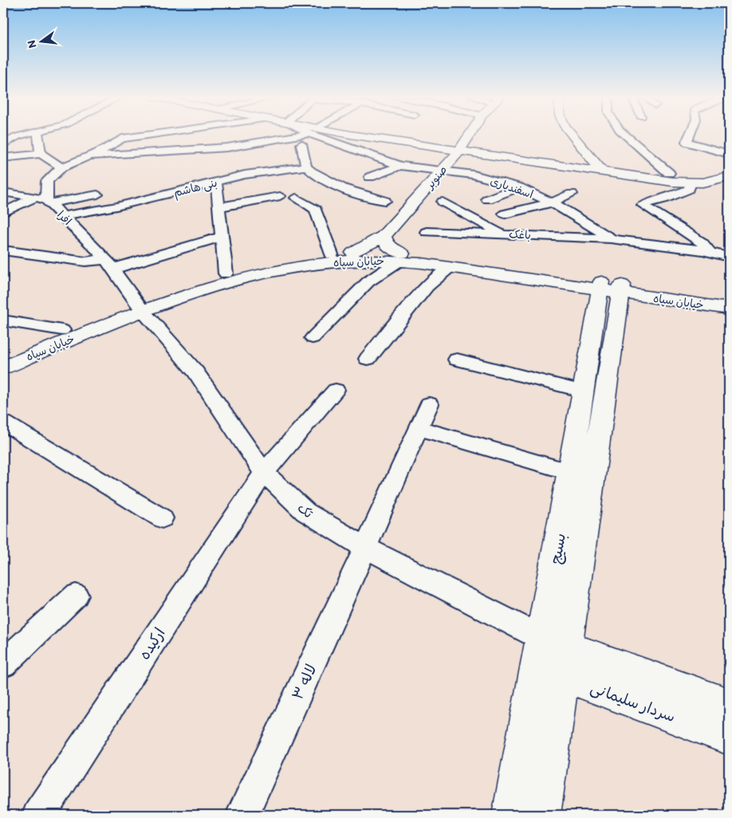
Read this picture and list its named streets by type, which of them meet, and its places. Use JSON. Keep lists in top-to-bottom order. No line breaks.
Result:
{"streets":{"street":["صنوبر","بنی هاشم","اسفندیاری","افرا","باغک","خیابان سپاه","تک","بسیج","ارکیده","لاله ۳","سردار سلیمانی"]},"crossings":[["صنوبر","اسفندیاری"],["صنوبر","خیابان سپاه"],["بنی هاشم","افرا"],["اسفندیاری","باغک"],["افرا","خیابان سپاه"],["افرا","تک"],["خیابان سپاه","تک"],["خیابان سپاه","بسیج"],["تک","بسیج"],["تک","ارکیده"],["تک","لاله ۳"],["تک","سردار سلیمانی"],["بسیج","سردار سلیمانی"]],"north":"left"}
